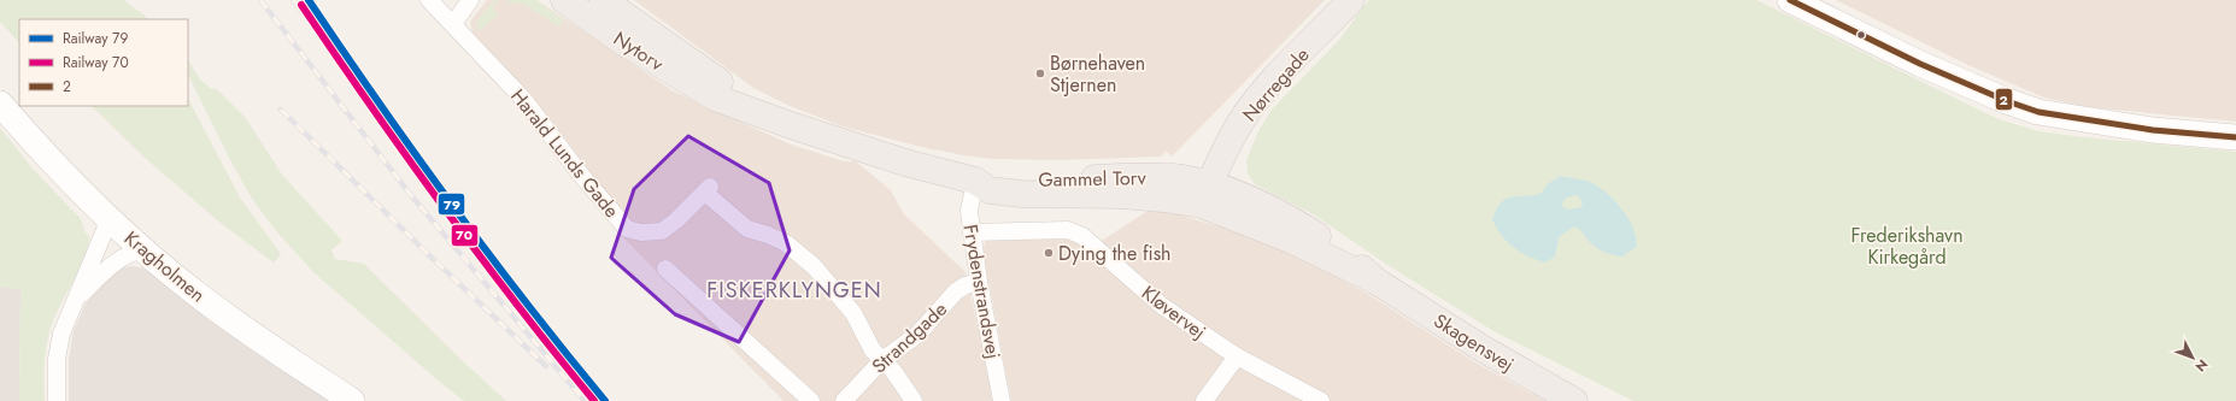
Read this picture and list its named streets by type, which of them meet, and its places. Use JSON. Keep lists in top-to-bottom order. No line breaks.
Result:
{"streets":{"main road":["Nytorv","Nørregade","Gammel Torv","Skagensvej"],"street":["Harald Lunds Gade","Kragholmen","Frydenstrandsvej","Kløvervej","Strandgade"]},"crossings":[["Nytorv","Gammel Torv"],["Nørregade","Gammel Torv"],["Nørregade","Skagensvej"],["Harald Lunds Gade","Strandgade"],["Gammel Torv","Frydenstrandsvej"],["Gammel Torv","Skagensvej"],["Frydenstrandsvej","Kløvervej"],["Frydenstrandsvej","Strandgade"]],"districts":["FISKERKLYNGEN"],"parks":["Frederikshavn Kirkegård"],"places":["Børnehaven Stjernen","Dying the fish"],"lines":["rail line 79","transit line 2","rail line 70"],"legend":["Railway 79","Railway 70","2"],"north":"bottom right"}
